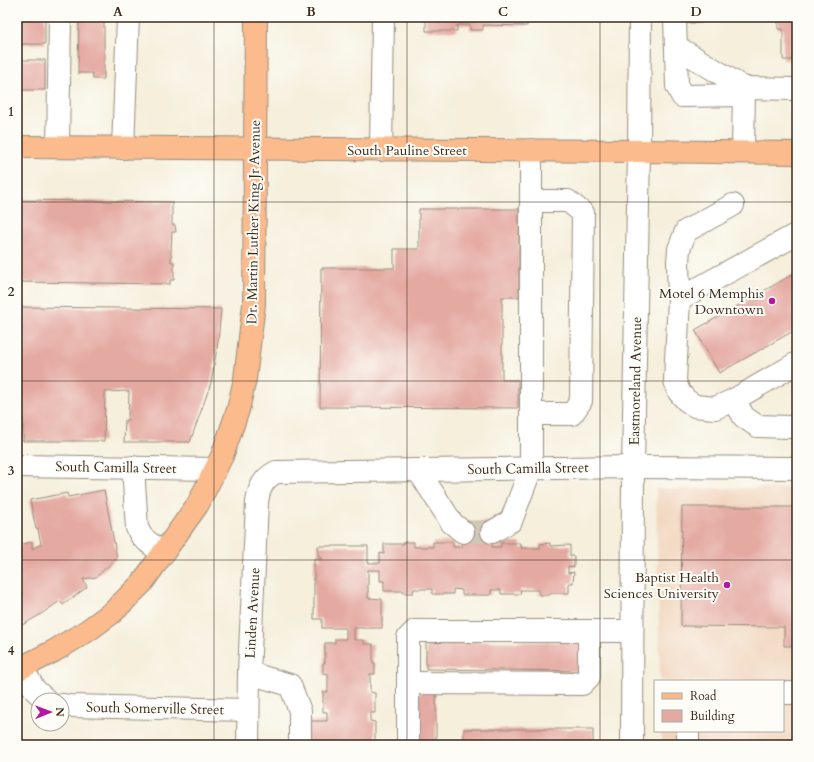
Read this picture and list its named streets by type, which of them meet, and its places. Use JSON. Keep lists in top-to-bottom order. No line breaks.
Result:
{"streets":{"main road":["South Pauline Street","Dr. Martin Luther King Jr Avenue"],"street":["Eastmoreland Avenue","South Camilla Street","Linden Avenue","South Somerville Street"]},"crossings":[["South Pauline Street","Dr. Martin Luther King Jr Avenue"],["South Pauline Street","Eastmoreland Avenue"],["Dr. Martin Luther King Jr Avenue","South Camilla Street"],["Eastmoreland Avenue","South Camilla Street"],["South Camilla Street","Linden Avenue"],["Linden Avenue","South Somerville Street"]],"places":["Motel 6 Memphis Downtown","Baptist Health Sciences University"],"legend":["Road","Building"],"north":"right","grid":{"columns":["A","B","C","D"],"rows":["1","2","3","4"]}}
